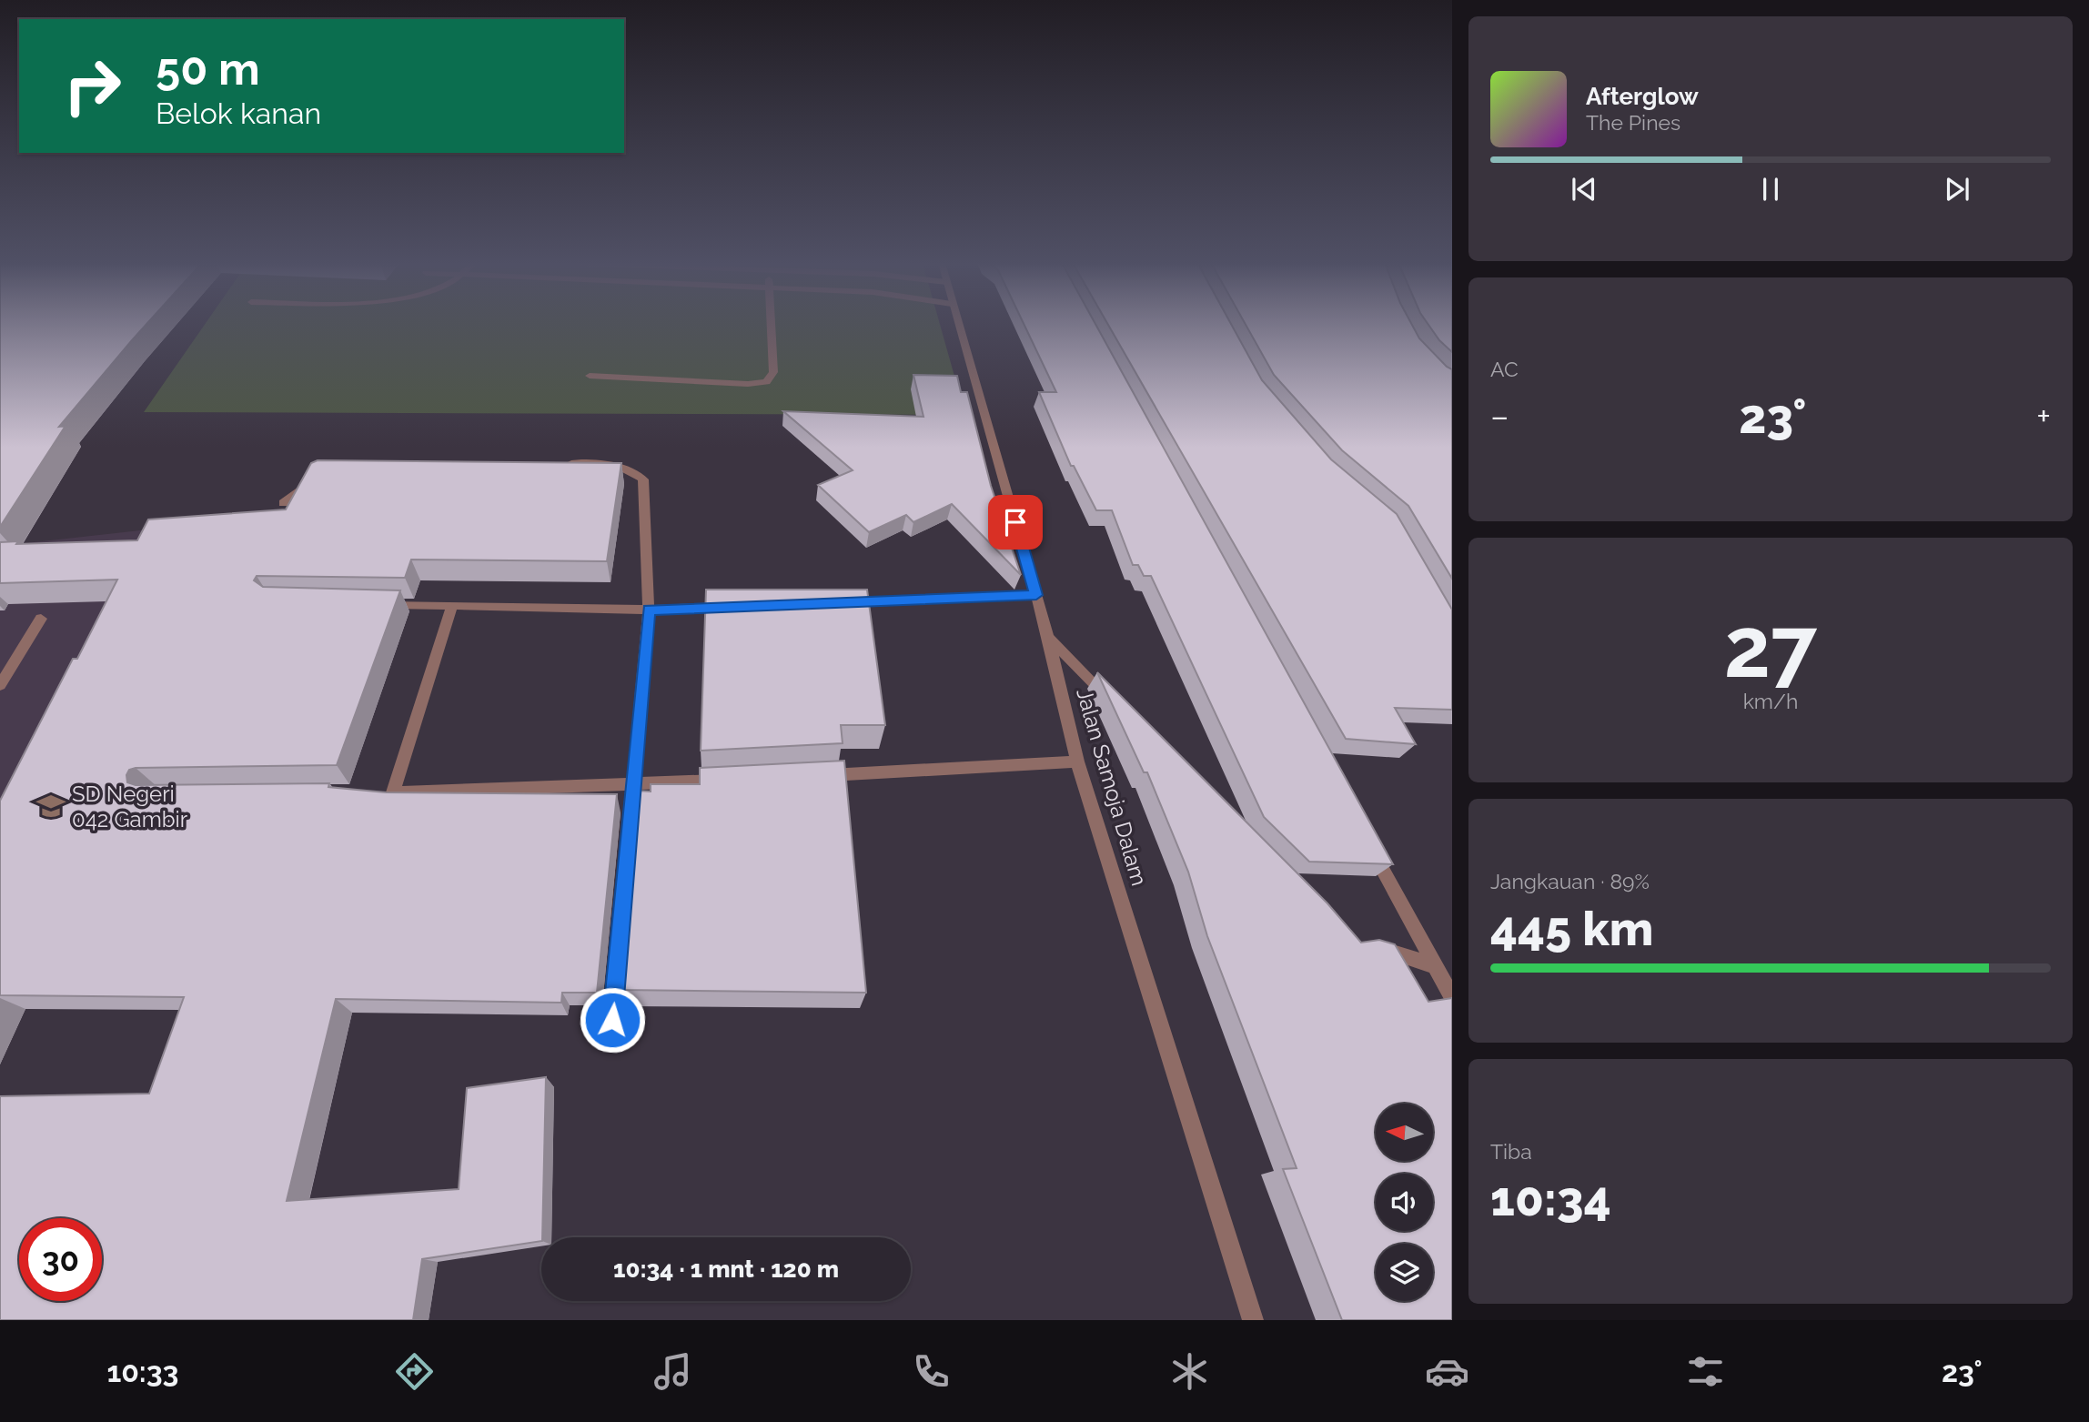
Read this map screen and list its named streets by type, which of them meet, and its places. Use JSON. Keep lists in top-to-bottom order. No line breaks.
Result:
{"streets":{"street":["Jalan Samoja Dalam"]},"places":{"school or university":["SD Negeri 042 Gambir"]},"north":"left","page":{"turn":["50 m","Belok kanan"],"song":["Afterglow","The Pines"],"tile":["AC",["27","km/h"],["Jangkauan · 89%","445 km"],["Tiba","10:34"]],"heat":["−","23°","+"],"limit":"30","trip":"10:34 · 1 mnt · 120 m","tabs":["10:33","23°"]}}
